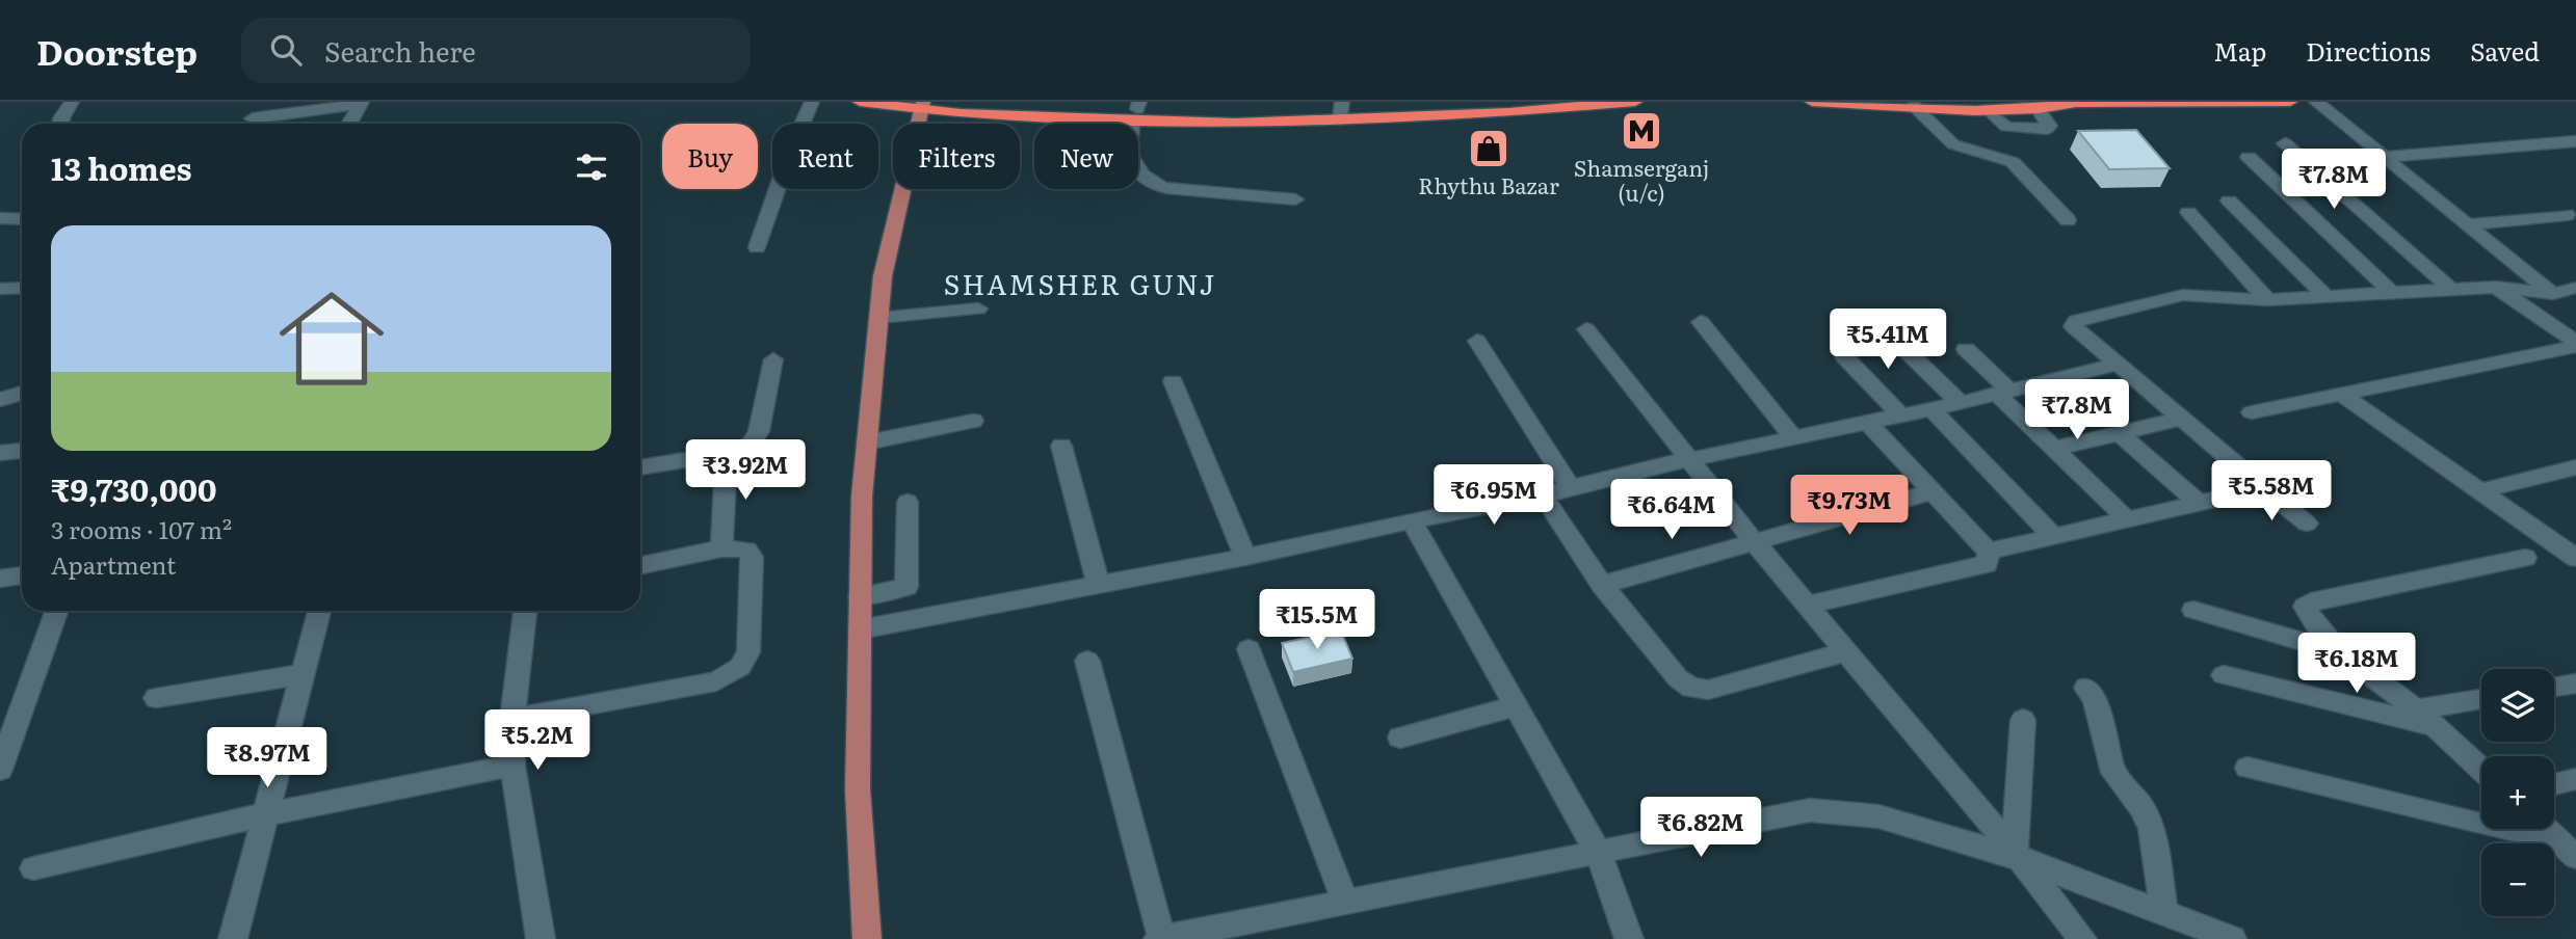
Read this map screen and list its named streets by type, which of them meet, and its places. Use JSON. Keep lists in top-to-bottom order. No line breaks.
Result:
{"districts":["SHAMSHER GUNJ"],"places":{"metro station":["Shamserganj (u/c)"],"shop":["Rhythu Bazar"]},"page":{"header":"Doorstep","search":"Search here","nav":["Map","Directions","Saved"],"chip":["Buy","Rent","Filters","New"],"heading":"13 homes","price":["₹7.8M","₹5.41M","₹7.8M","₹3.92M","₹5.58M","₹6.95M","₹9.73M","₹6.64M","₹15.5M","₹6.18M","₹5.2M","₹8.97M","₹6.82M"],"list":[{"name":"₹9,730,000","note":"3 rooms · 107 m² · Apartment"}],"map_buttons":["+","−"]}}
